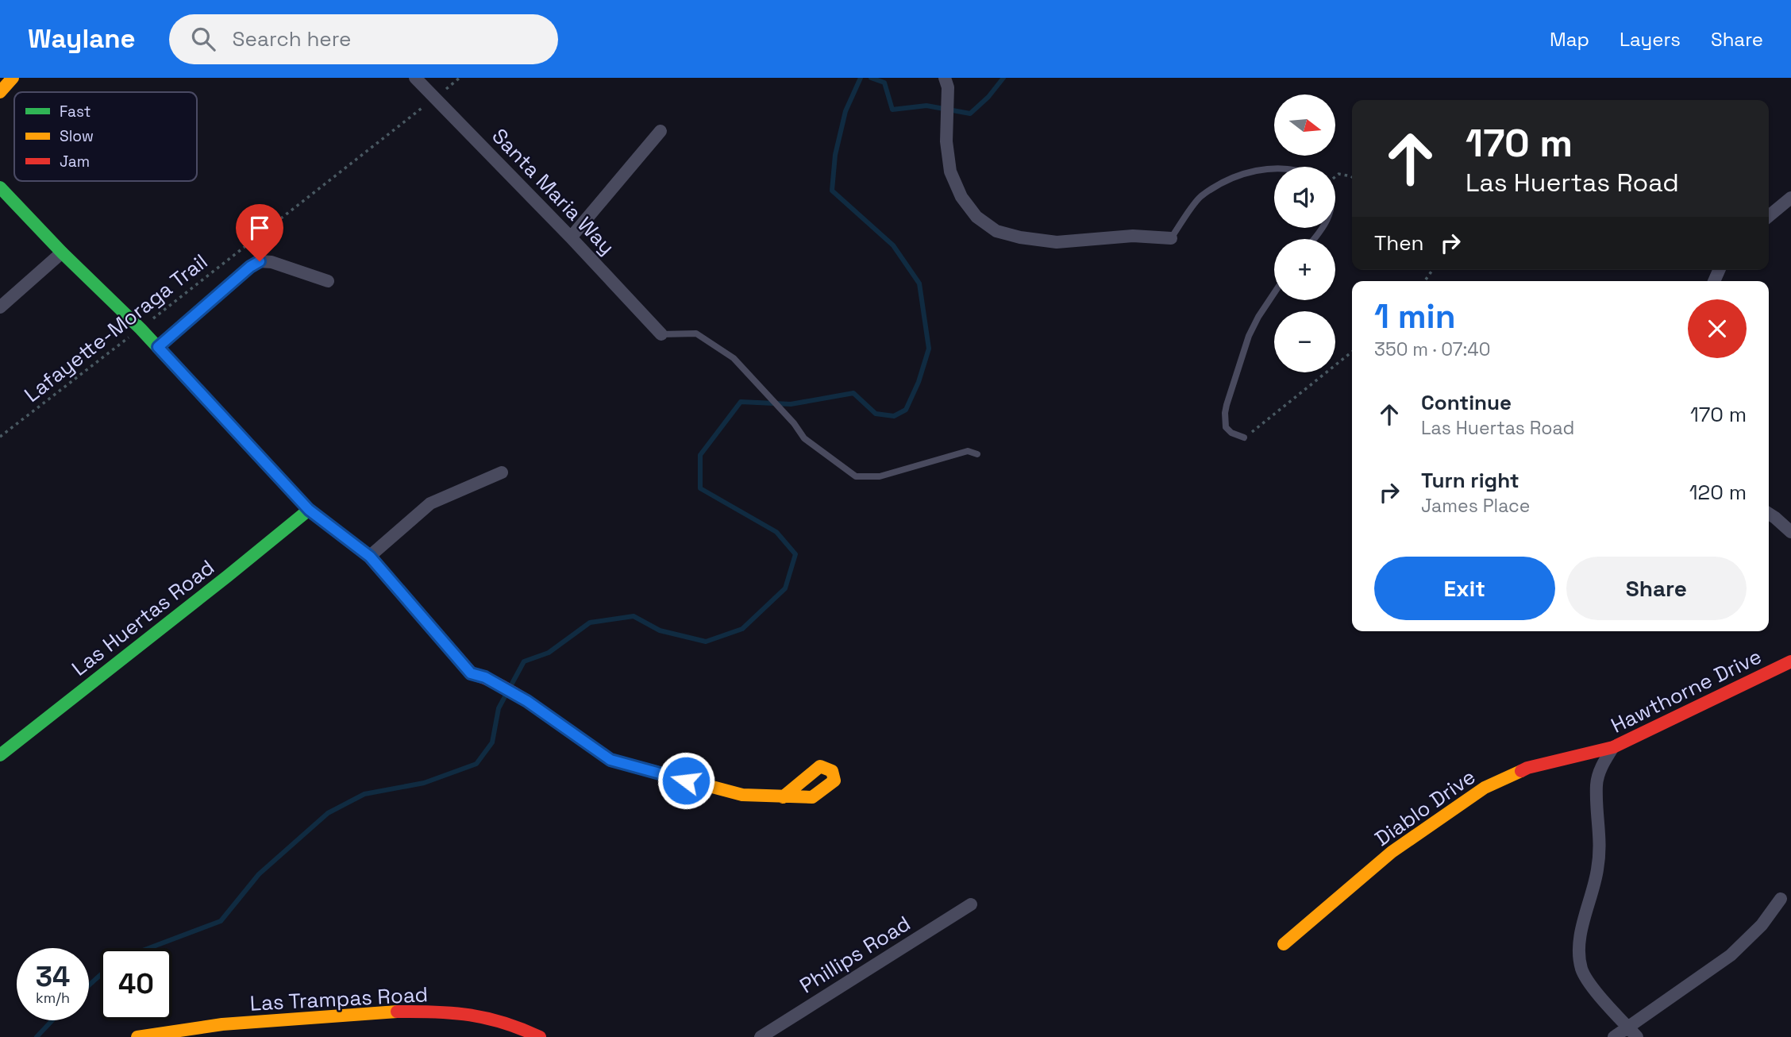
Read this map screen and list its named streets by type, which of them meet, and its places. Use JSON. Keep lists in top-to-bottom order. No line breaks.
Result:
{"streets":{"street":["Santa Maria Way","Las Huertas Road","Hawthorne Drive","Diablo Drive","Phillips Road","Las Trampas Road"],"path":["Lafayette-Moraga Trail"]},"crossings":[["Santa Maria Way","Lafayette-Moraga Trail"],["Hawthorne Drive","Diablo Drive"]],"legend":["Fast","Slow","Jam"],"north":"right","page":{"header":"Waylane","search":"Search here","nav":["Map","Layers","Share"],"map_buttons":["+","−"],"turn":["170 m","Las Huertas Road"],"then":"Then","heading":["1 min","350 m · 07:40"],"list":[{"name":"Continue","note":"Las Huertas Road","value":"170 m"},{"name":"Turn right","note":"James Place","value":"120 m"}],"buttons":["Exit","Share"],"speed":"34 km/h","limit":"40"}}
